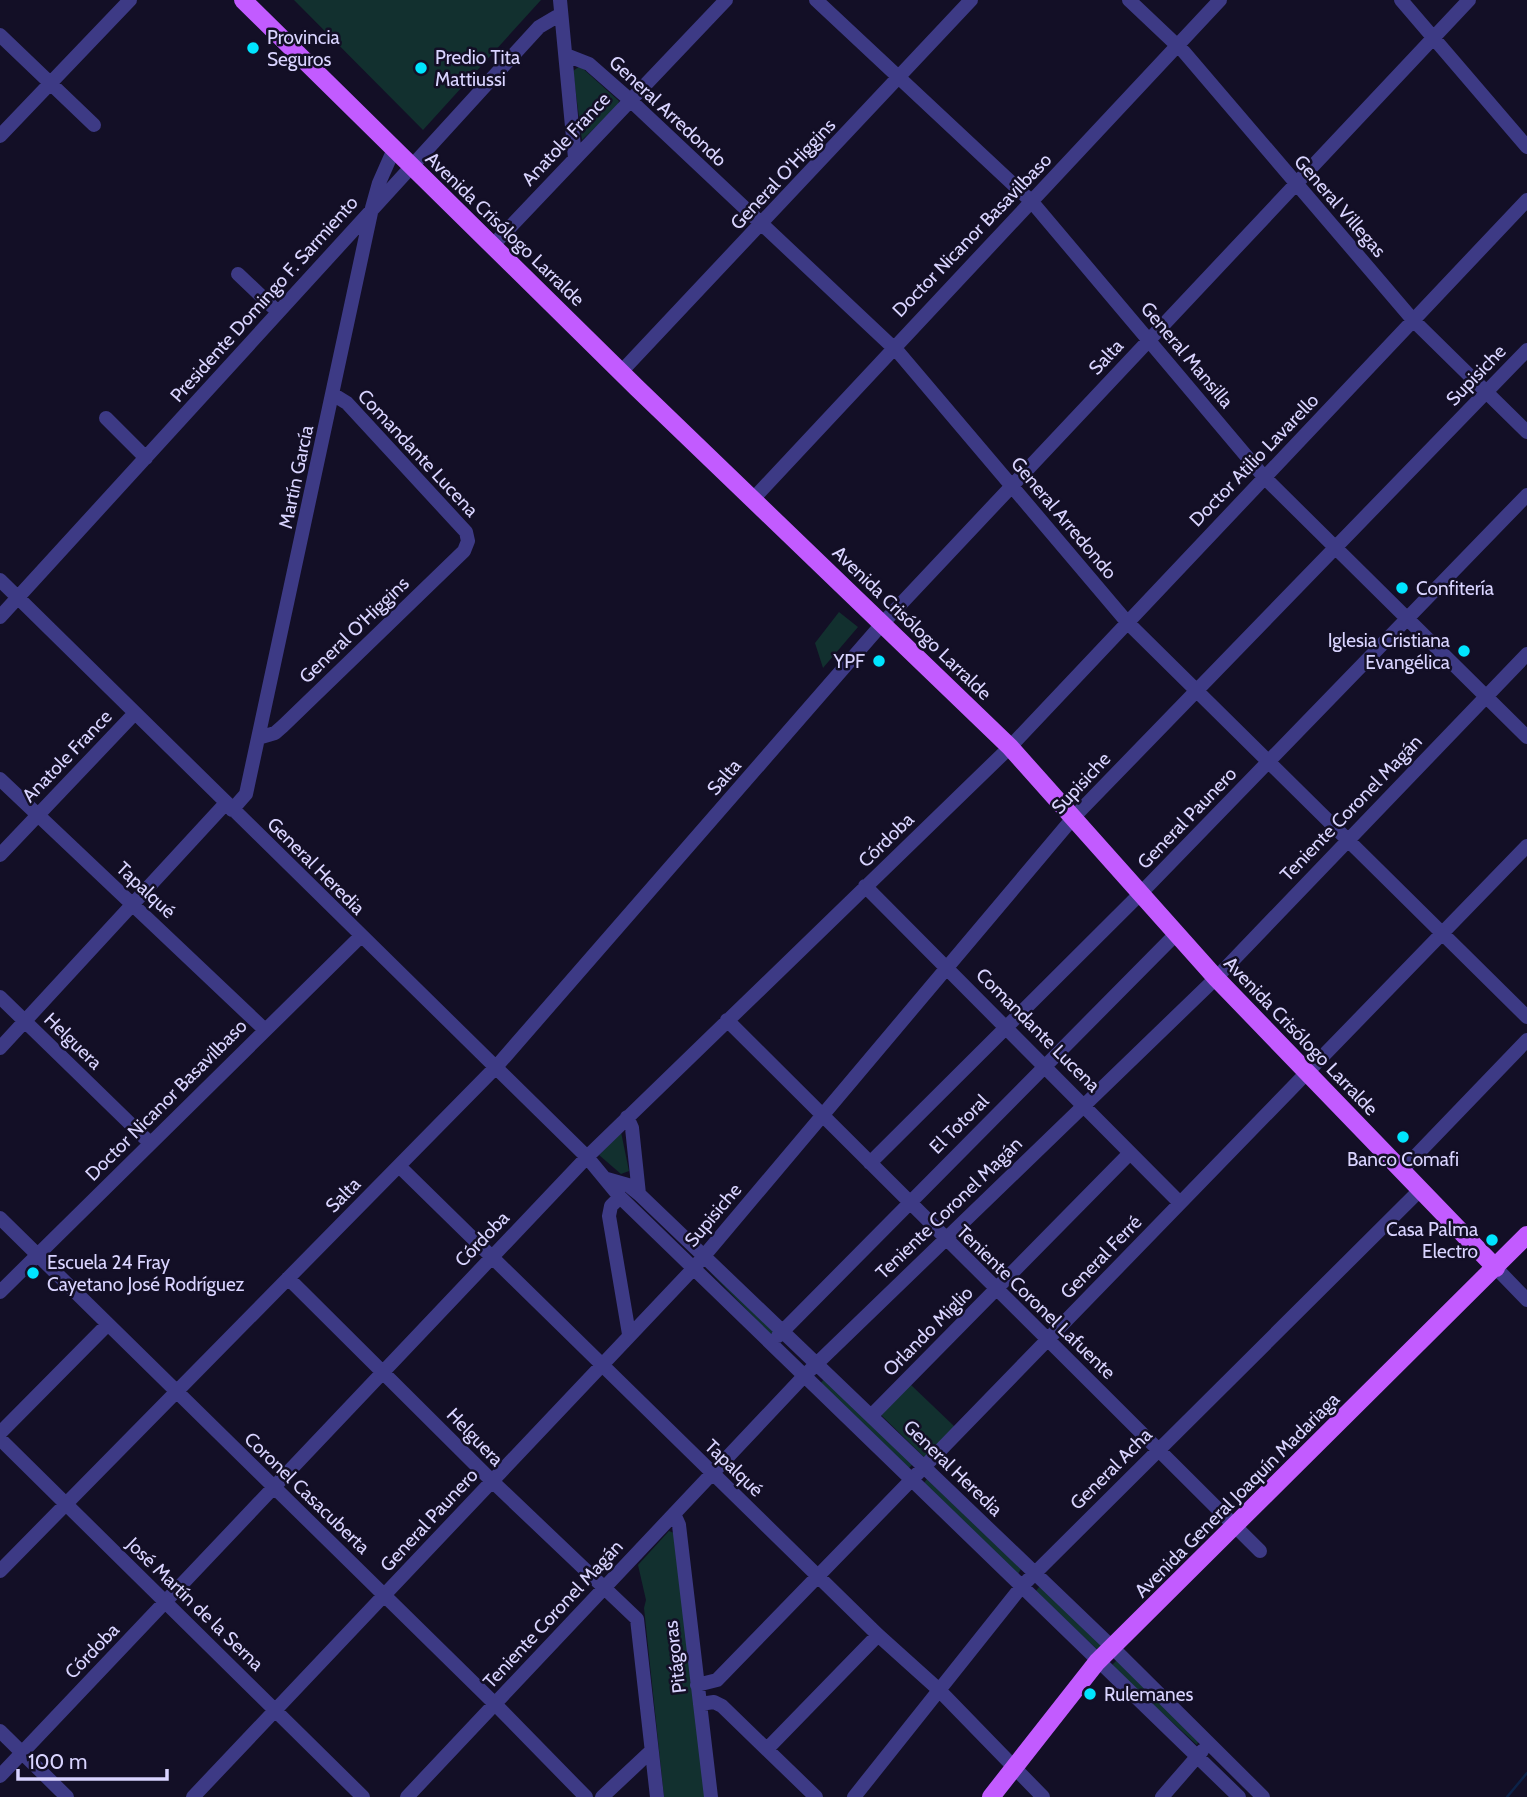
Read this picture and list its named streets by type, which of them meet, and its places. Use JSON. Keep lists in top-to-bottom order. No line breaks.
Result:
{"streets":{"main road":["Avenida Crisólogo Larralde","Avenida General Joaquín Madariaga"],"street":["General Arredondo","Anatole France","General O'Higgins","General Villegas","Doctor Nicanor Basavilbaso","Presidente Domingo F. Sarmiento","General Mansilla","Salta","Supisiche","Comandante Lucena","Doctor Atilio Lavarello","Martín García","Teniente Coronel Magán","General Paunero","Córdoba","General Heredia","Tapalqué","Helguera","El Totoral","General Ferré","Teniente Coronel Lafuente","Orlando Miglio","General Acha","Coronel Casacuberta","José Martín de la Serna","Pitágoras"]},"crossings":[["General Arredondo","Anatole France"],["General Arredondo","General O'Higgins"],["General Arredondo","Doctor Nicanor Basavilbaso"],["General Arredondo","Salta"],["General Arredondo","Supisiche"],["General Arredondo","Doctor Atilio Lavarello"],["General Arredondo","Teniente Coronel Magán"],["General Arredondo","General Paunero"],["General Arredondo","General Ferré"],["Anatole France","Avenida Crisólogo Larralde"],["Anatole France","General Heredia"],["Anatole France","Tapalqué"],["General O'Higgins","Avenida Crisólogo Larralde"],["General O'Higgins","General Mansilla"],["General O'Higgins","Comandante Lucena"],["General O'Higgins","Martín García"],["General Villegas","Doctor Nicanor Basavilbaso"],["General Villegas","Salta"],["General Villegas","Supisiche"],["General Villegas","Doctor Atilio Lavarello"],["Avenida Crisólogo Larralde","Doctor Nicanor Basavilbaso"],["Avenida Crisólogo Larralde","Presidente Domingo F. Sarmiento"],["Avenida Crisólogo Larralde","Salta"],["Avenida Crisólogo Larralde","Supisiche"],["Avenida Crisólogo Larralde","Doctor Atilio Lavarello"],["Avenida Crisólogo Larralde","Martín García"],["Avenida Crisólogo Larralde","Teniente Coronel Magán"],["Avenida Crisólogo Larralde","General Paunero"],["Avenida Crisólogo Larralde","Córdoba"],["Avenida Crisólogo Larralde","El Totoral"],["Avenida Crisólogo Larralde","General Ferré"],["Avenida Crisólogo Larralde","General Acha"],["Avenida Crisólogo Larralde","Avenida General Joaquín Madariaga"],["Doctor Nicanor Basavilbaso","General Mansilla"],["Doctor Nicanor Basavilbaso","General Heredia"],["Doctor Nicanor Basavilbaso","Tapalqué"],["Doctor Nicanor Basavilbaso","Helguera"],["Doctor Nicanor Basavilbaso","Coronel Casacuberta"],["Presidente Domingo F. Sarmiento","Martín García"],["Presidente Domingo F. Sarmiento","General Heredia"],["General Mansilla","Salta"],["General Mansilla","Supisiche"],["General Mansilla","Doctor Atilio Lavarello"],["General Mansilla","Teniente Coronel Magán"],["General Mansilla","General Paunero"],["Salta","General Heredia"],["Salta","Tapalqué"],["Salta","Helguera"],["Salta","Coronel Casacuberta"],["Salta","José Martín de la Serna"],["Supisiche","Comandante Lucena"],["Supisiche","General Paunero"],["Supisiche","General Heredia"],["Supisiche","Teniente Coronel Lafuente"],["Comandante Lucena","Martín García"],["Comandante Lucena","Teniente Coronel Magán"],["Comandante Lucena","General Paunero"],["Comandante Lucena","Córdoba"],["Comandante Lucena","El Totoral"],["Comandante Lucena","General Ferré"],["Comandante Lucena","Orlando Miglio"],["Doctor Atilio Lavarello","Córdoba"],["Martín García","General Heredia"],["Teniente Coronel Magán","General Heredia"],["Teniente Coronel Magán","Tapalqué"],["Teniente Coronel Magán","Helguera"],["Teniente Coronel Magán","Teniente Coronel Lafuente"],["Teniente Coronel Magán","Coronel Casacuberta"],["Teniente Coronel Magán","Pitágoras"],["General Paunero","General Heredia"],["General Paunero","Tapalqué"],["General Paunero","Helguera"],["General Paunero","Teniente Coronel Lafuente"],["General Paunero","Coronel Casacuberta"],["General Paunero","José Martín de la Serna"],["Córdoba","General Heredia"],["Córdoba","Tapalqué"],["Córdoba","Helguera"],["Córdoba","Teniente Coronel Lafuente"],["Córdoba","Coronel Casacuberta"],["Córdoba","José Martín de la Serna"],["General Heredia","El Totoral"],["General Heredia","General Ferré"],["General Heredia","Orlando Miglio"],["General Heredia","General Acha"],["General Heredia","Avenida General Joaquín Madariaga"],["Tapalqué","General Ferré"],["Tapalqué","General Acha"],["Tapalqué","Avenida General Joaquín Madariaga"],["El Totoral","Teniente Coronel Lafuente"],["General Ferré","Teniente Coronel Lafuente"],["General Ferré","Pitágoras"],["Teniente Coronel Lafuente","Orlando Miglio"],["Teniente Coronel Lafuente","General Acha"],["Teniente Coronel Lafuente","Avenida General Joaquín Madariaga"]],"places":["Provincia Seguros","Predio Tita Mattiussi","Confitería","Iglesia Cristiana Evangélica","YPF","Banco Comafi","Casa Palma Electro","Escuela 24 Fray Cayetano José Rodríguez","Rulemanes"],"scale_bar":"100 m"}
